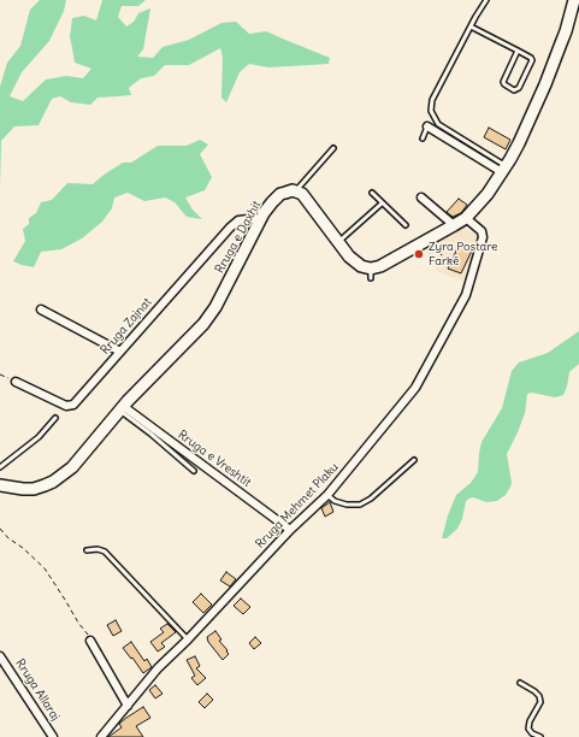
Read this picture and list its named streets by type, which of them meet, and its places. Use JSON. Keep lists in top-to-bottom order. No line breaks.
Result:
{"streets":{"street":["Rruga e Daxhit","Rruga Zajnat","Rruga e Vreshtit","Rruga Mehmet Plaku","Rruga Allaraj"]},"crossings":[["Rruga e Daxhit","Rruga Zajnat"],["Rruga e Daxhit","Rruga e Vreshtit"],["Rruga e Vreshtit","Rruga Mehmet Plaku"]],"places":["Zyra Postare Farkë"]}
